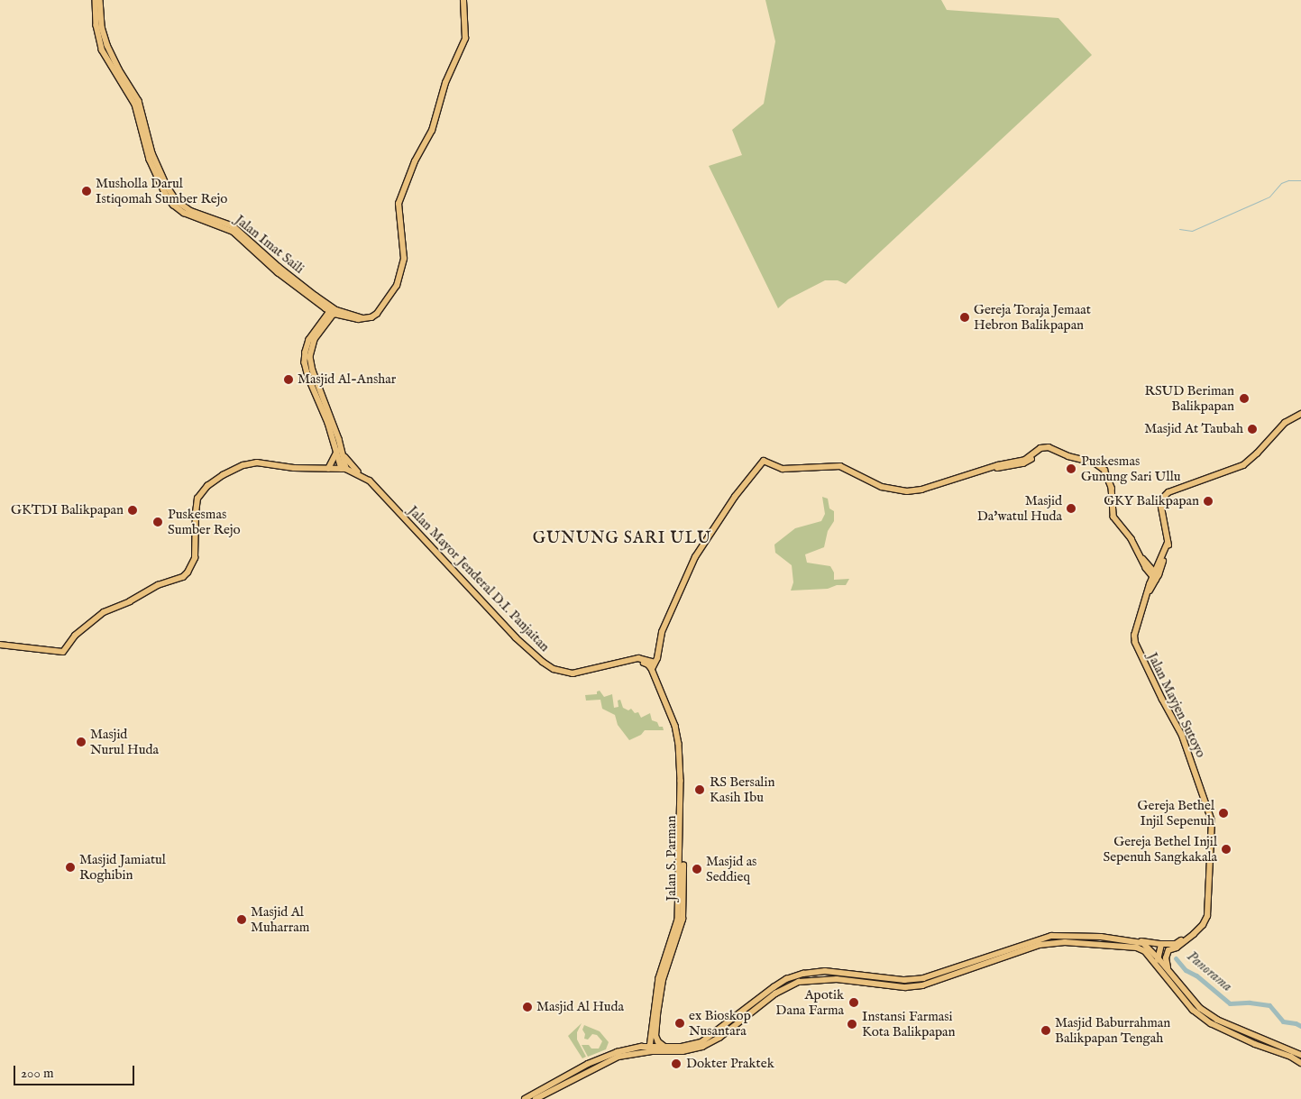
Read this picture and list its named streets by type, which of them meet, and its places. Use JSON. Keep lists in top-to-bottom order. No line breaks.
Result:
{"streets":{"main road":["Jalan Imat Saili","Jalan Mayor Jenderal D.I. Panjaitan","Jalan Mayjen Sutoyo","Jalan S. Parman"]},"crossings":[["Jalan Mayor Jenderal D.I. Panjaitan","Jalan S. Parman"],["Jalan Mayjen Sutoyo","Jalan S. Parman"]],"districts":["GUNUNG SARI ULU"],"water":["Panorama"],"places":["Musholla Darul Istiqomah Sumber Rejo","Gereja Toraja Jemaat Hebron Balikpapan","Masjid Al-Anshar","RSUD Beriman Balikpapan","Masjid At Taubah","Puskesmas Gunung Sari Ullu","GKY Balikpapan","Masjid Da'watul Huda","GKTDI Balikpapan","Puskesmas Sumber Rejo","Masjid Nurul Huda","RS Bersalin Kasih Ibu","Gereja Bethel Injil Sepenuh","Gereja Bethel Injil Sepenuh Sangkakala","Masjid Jamiatul Roghibin","Masjid as Seddieq","Masjid Al Muharram","Apotik Dana Farma","Masjid Al Huda","ex Bioskop Nusantara","Instansi Farmasi Kota Balikpapan","Masjid Baburrahman Balikpapan Tengah","Dokter Praktek"],"scale_bar":"200 m"}
